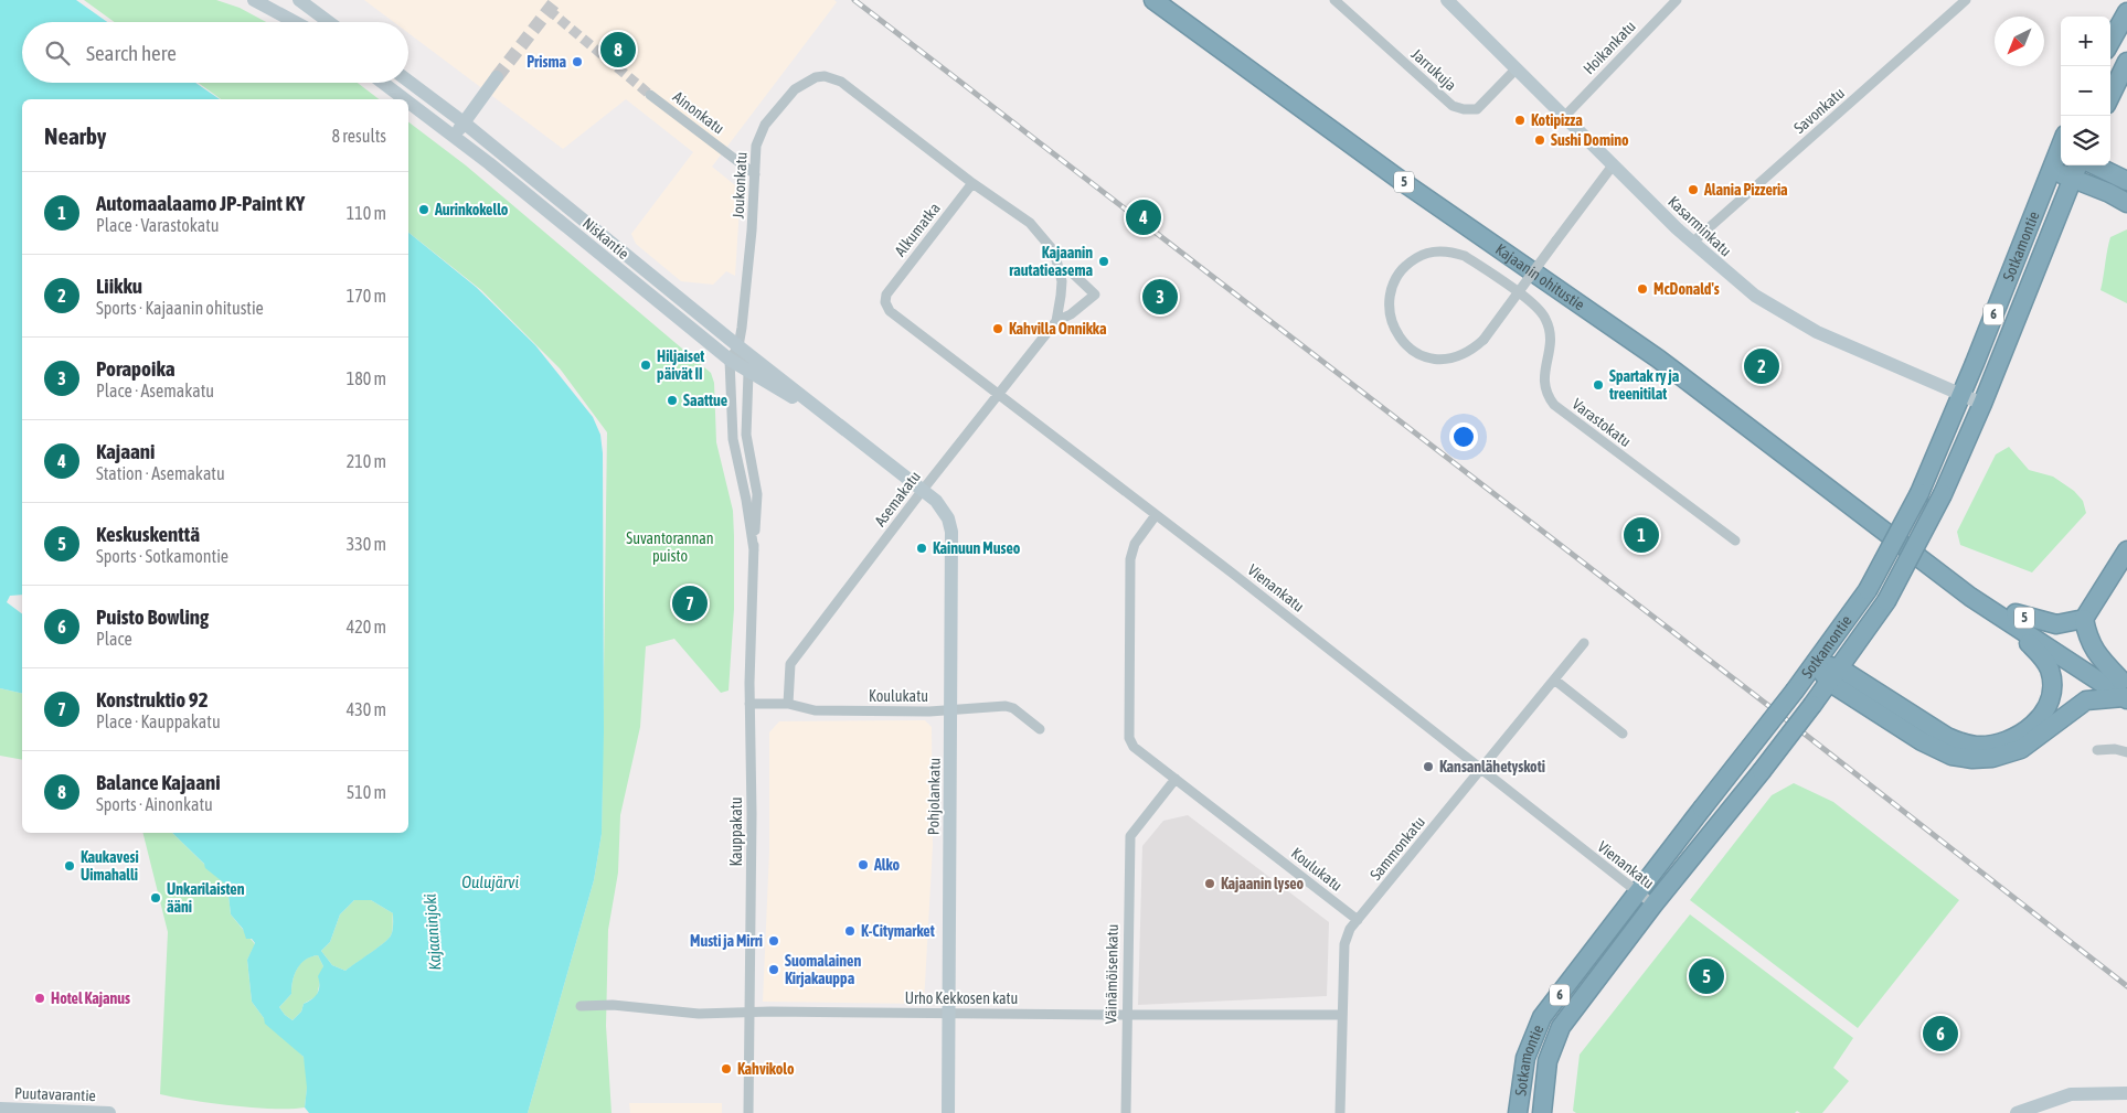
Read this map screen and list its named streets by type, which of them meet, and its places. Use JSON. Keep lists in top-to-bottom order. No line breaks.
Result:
{"streets":{"highway":["5","Sotkamontie","Kajaanin ohitustie","6"],"street":["Hoikankatu","Jarrukuja","Savonkatu","Ainonkatu","Joukonkatu","Kasarminkatu","Alkumatka","Niskantie","Varastokatu","Asemakatu","Vienankatu","Koulukatu","Pohjolankatu","Kauppakatu","Sammonkatu","Väinämöisenkatu","Urho Kekkosen katu","Puutavarantie"]},"crossings":[["Hoikankatu","Kasarminkatu"],["Jarrukuja","Kasarminkatu"],["Savonkatu","Kasarminkatu"],["Ainonkatu","Joukonkatu"],["Joukonkatu","Alkumatka"],["Joukonkatu","Niskantie"],["Joukonkatu","Asemakatu"],["Joukonkatu","Kauppakatu"],["Kasarminkatu","Sotkamontie"],["Kasarminkatu","Varastokatu"],["Alkumatka","Asemakatu"],["Alkumatka","Vienankatu"],["Niskantie","Asemakatu"],["Niskantie","Pohjolankatu"],["Niskantie","Kauppakatu"],["Sotkamontie","Vienankatu"],["Asemakatu","Vienankatu"],["Asemakatu","Koulukatu"],["Asemakatu","Pohjolankatu"],["Vienankatu","Koulukatu"],["Vienankatu","Sammonkatu"],["Koulukatu","Pohjolankatu"],["Koulukatu","Kauppakatu"],["Koulukatu","Sammonkatu"],["Koulukatu","Väinämöisenkatu"],["Pohjolankatu","Urho Kekkosen katu"],["Kauppakatu","Urho Kekkosen katu"],["Sammonkatu","Urho Kekkosen katu"],["Väinämöisenkatu","Urho Kekkosen katu"]],"water":["Oulujärvi","Kajaaninjoki"],"parks":["Suvantorannan puisto"],"places":["Prisma","Kotipizza","Sushi Domino","Alania Pizzeria","Aurinkokello","Kajaanin rautatieasema","McDonald's","Kahvilla Onnikka","Hiljaiset päivät II","Spartak ry ja treenitilat","Saattue","Kainuun Museo","Kansanlähetyskoti","Alko","Kaukavesi Uimahalli","Kajaanin lyseo","Unkarilaisten ääni","K-Citymarket","Musti ja Mirri","Suomalainen Kirjakauppa","Hotel Kajanus","Kahvikolo"],"north":"bottom left","page":{"map_buttons":["+","−"],"search":"Search here","pins":["8","4","3","2","1","7","5","6"],"heading":["Nearby","8 results"],"list":[{"mark":"1","name":"Automaalaamo JP-Paint KY","note":"Place · Varastokatu","value":"110 m"},{"mark":"2","name":"Liikku","note":"Sports · Kajaanin ohitustie","value":"170 m"},{"mark":"3","name":"Porapoika","note":"Place · Asemakatu","value":"180 m"},{"mark":"4","name":"Kajaani","note":"Station · Asemakatu","value":"210 m"},{"mark":"5","name":"Keskuskenttä","note":"Sports · Sotkamontie","value":"330 m"},{"mark":"6","name":"Puisto Bowling","note":"Place","value":"420 m"},{"mark":"7","name":"Konstruktio 92","note":"Place · Kauppakatu","value":"430 m"},{"mark":"8","name":"Balance Kajaani","note":"Sports · Ainonkatu","value":"510 m"}]}}
